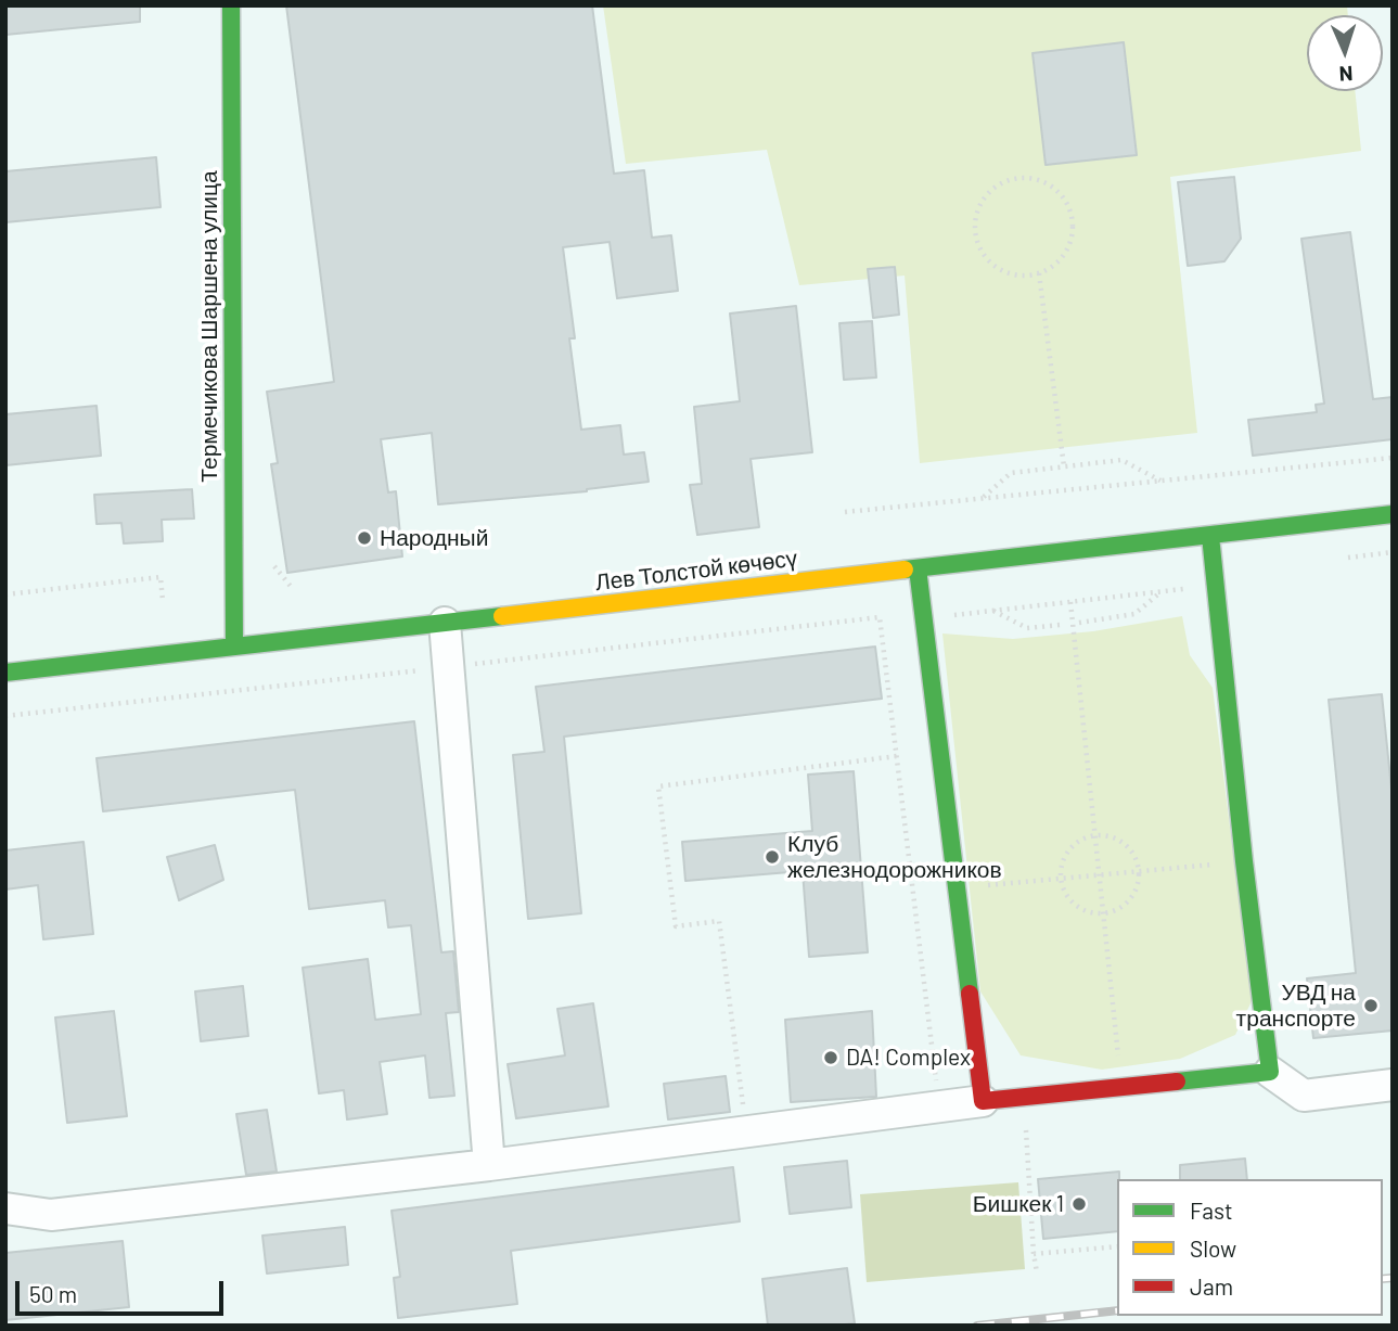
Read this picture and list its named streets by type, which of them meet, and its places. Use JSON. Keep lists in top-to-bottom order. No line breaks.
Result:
{"streets":{"street":["Термечикова Шаршена улица","Лев Толстой көчөсү"]},"crossings":[["Термечикова Шаршена улица","Лев Толстой көчөсү"]],"places":["Народный","Клуб железнодорожников","УВД на транспорте","DA! Complex","Бишкек 1"],"legend":["Fast","Slow","Jam"],"scale_bar":"50 m","north":"bottom"}
